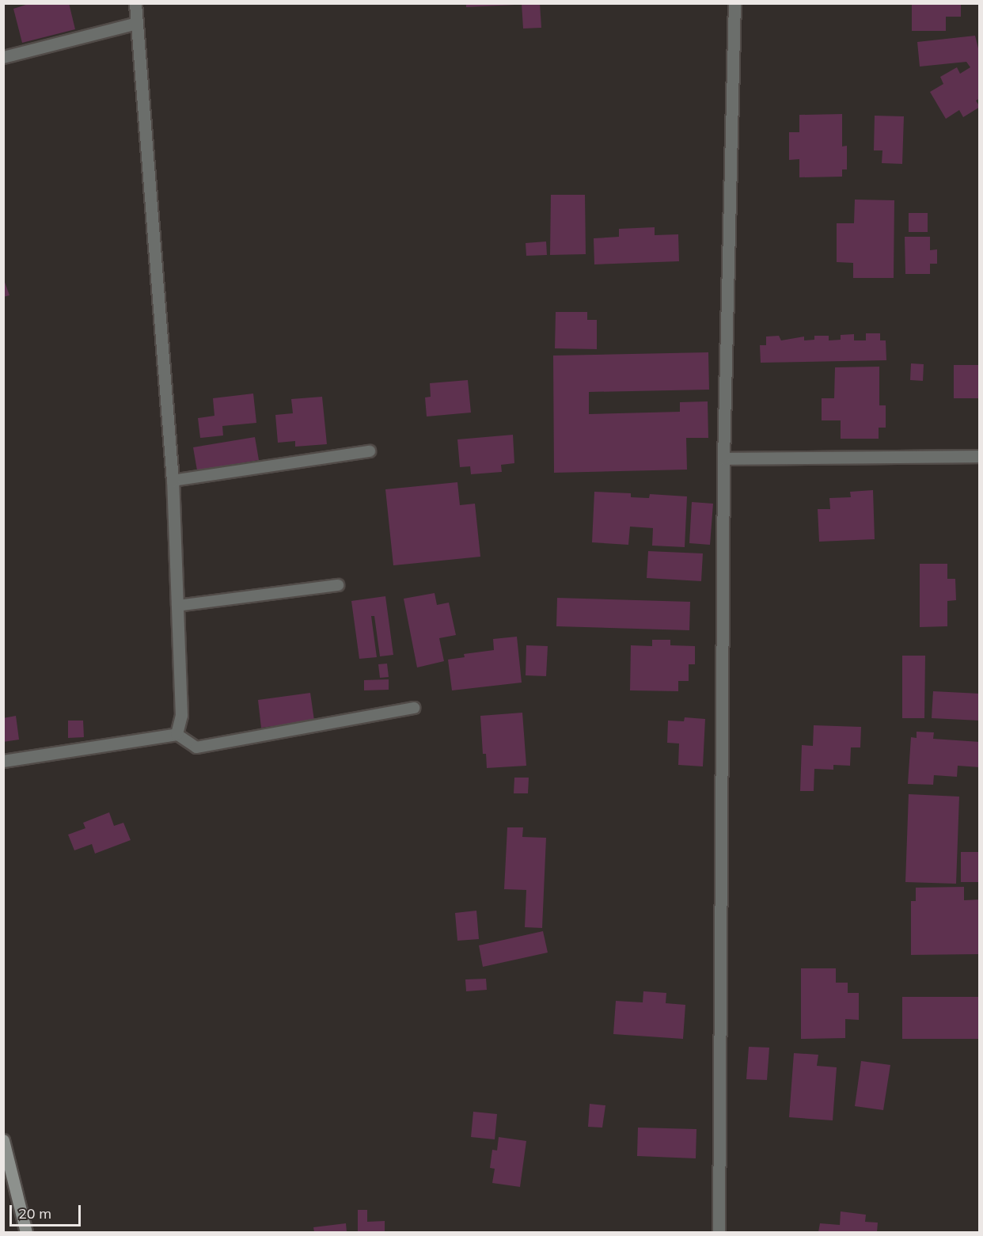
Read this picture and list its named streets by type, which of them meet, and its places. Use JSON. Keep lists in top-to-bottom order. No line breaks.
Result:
{"scale_bar":"20 m"}
